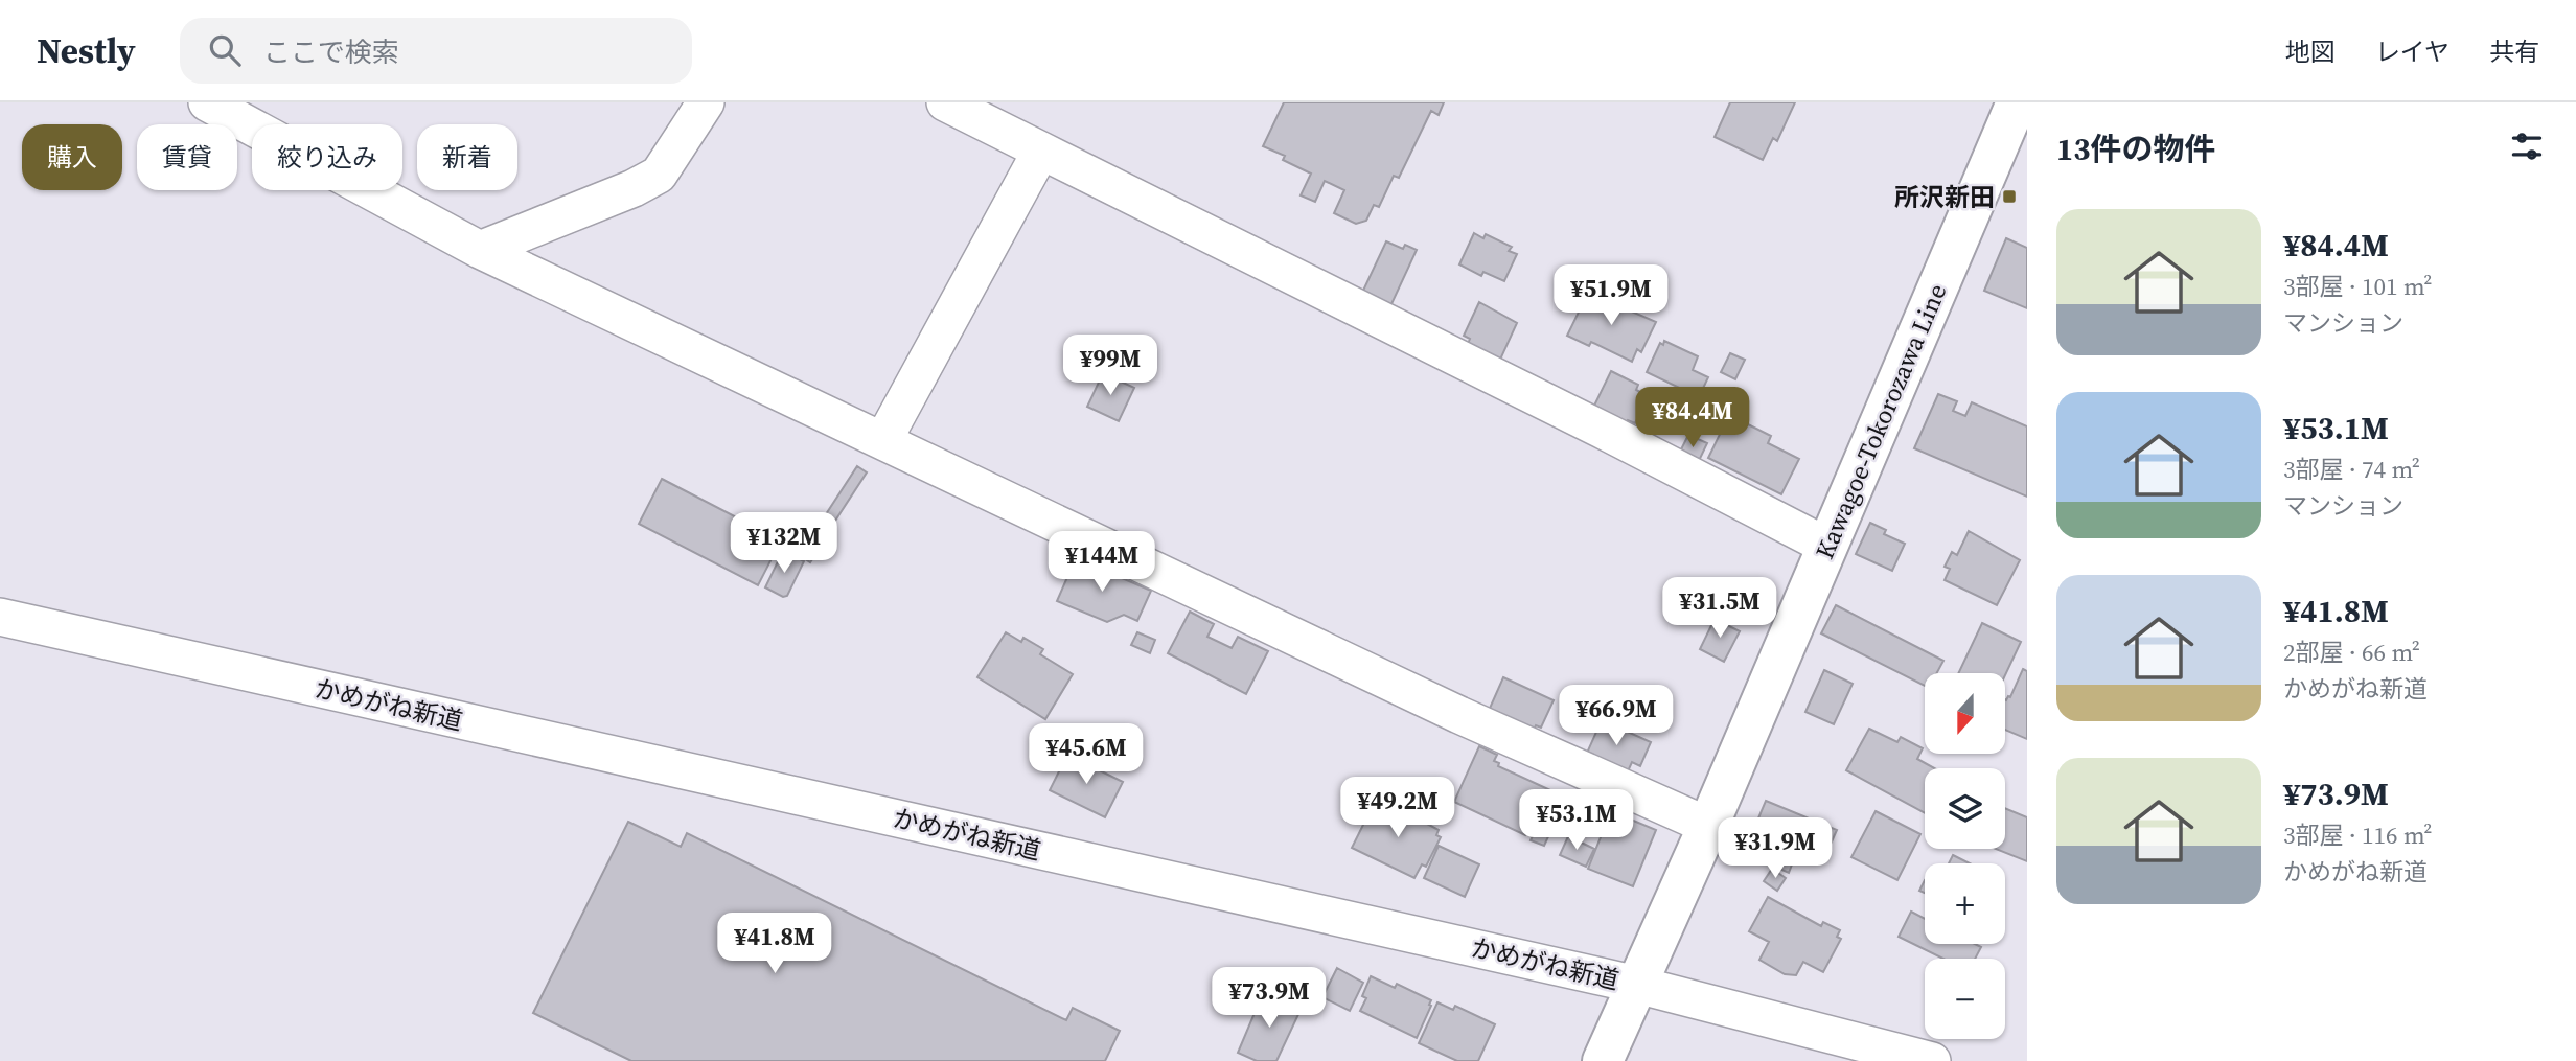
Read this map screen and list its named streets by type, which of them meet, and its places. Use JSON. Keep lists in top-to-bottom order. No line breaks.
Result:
{"streets":{"main road":["Kawagoe-Tokorozawa Line"],"street":["かめがね新道"]},"crossings":[["Kawagoe-Tokorozawa Line","かめがね新道"]],"places":{"transit":["所沢新田"]},"north":"bottom","page":{"header":"Nestly","search":"ここで検索","nav":["地図","レイヤ","共有"],"heading":"13件の物件","chip":["購入","賃貸","絞り込み","新着"],"list":[{"name":"¥84.4M","note":"3部屋 · 101 m² · マンション"},{"name":"¥53.1M","note":"3部屋 · 74 m² · マンション"},{"name":"¥41.8M","note":"2部屋 · 66 m² · かめがね新道"},{"name":"¥73.9M","note":"3部屋 · 116 m² · かめがね新道"}],"price":["¥51.9M","¥99M","¥84.4M","¥132M","¥144M","¥31.5M","¥66.9M","¥45.6M","¥49.2M","¥53.1M","¥31.9M","¥41.8M","¥73.9M"],"map_buttons":["+","−"]}}
